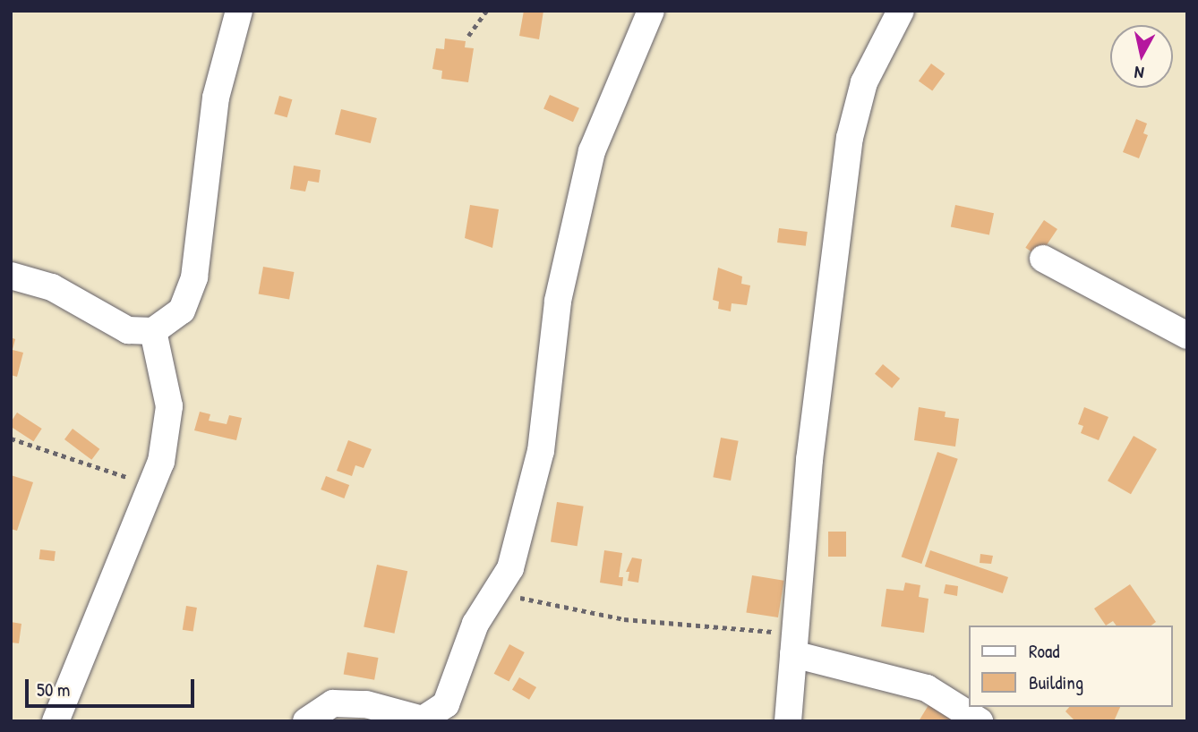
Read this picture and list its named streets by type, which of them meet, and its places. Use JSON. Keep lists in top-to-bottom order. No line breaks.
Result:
{"legend":["Road","Building"],"scale_bar":"50 m","north":"bottom"}
